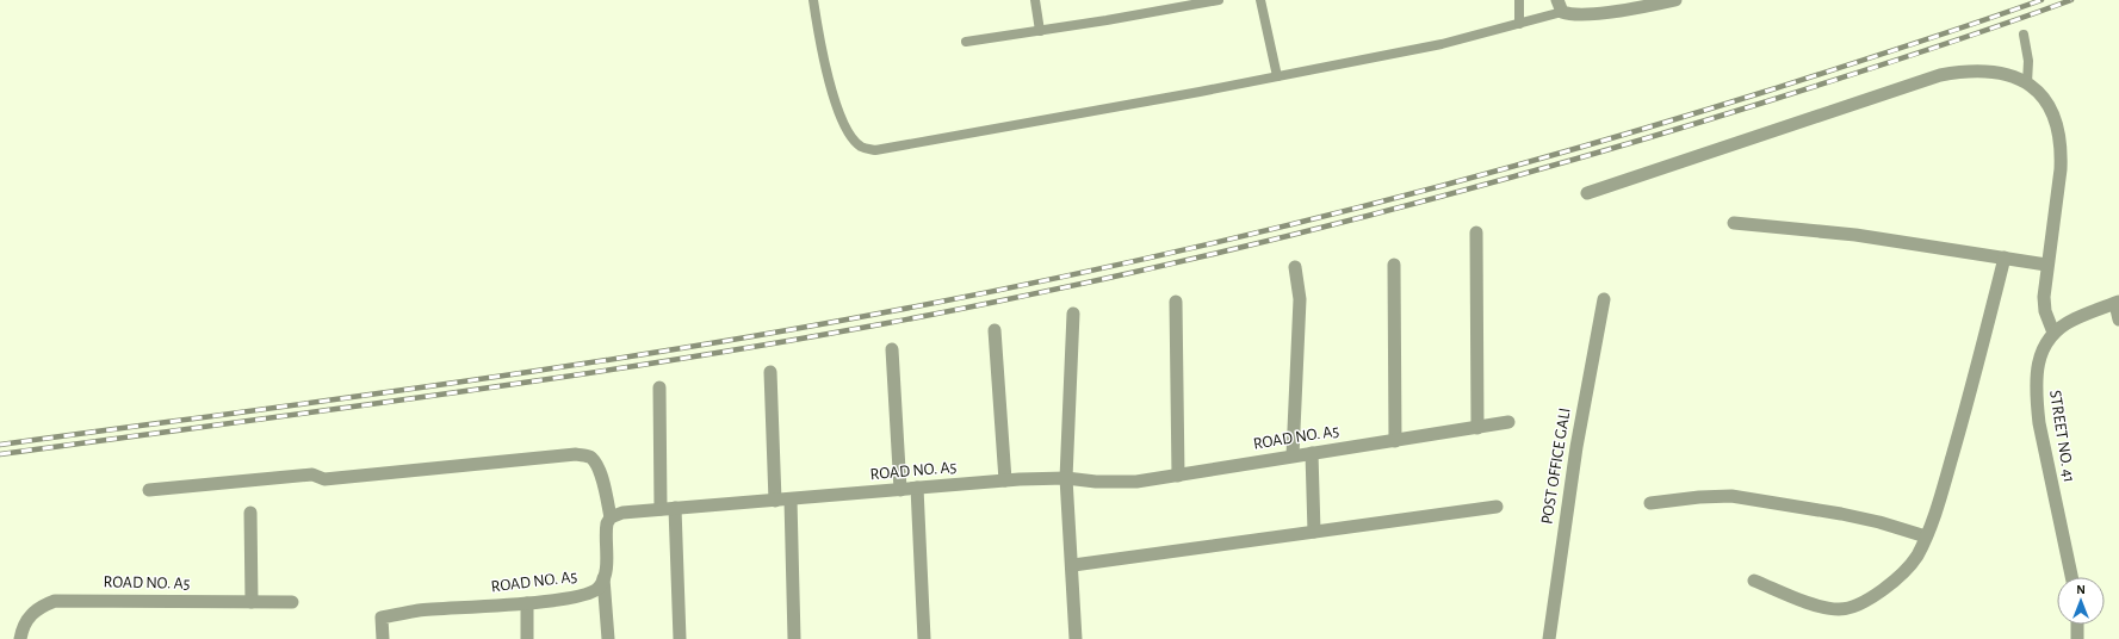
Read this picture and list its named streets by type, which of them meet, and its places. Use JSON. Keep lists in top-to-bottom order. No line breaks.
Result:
{"streets":{"street":["STREET NO. 41","ROAD NO. A5","POST OFFICE GALI"]},"north":"top"}
